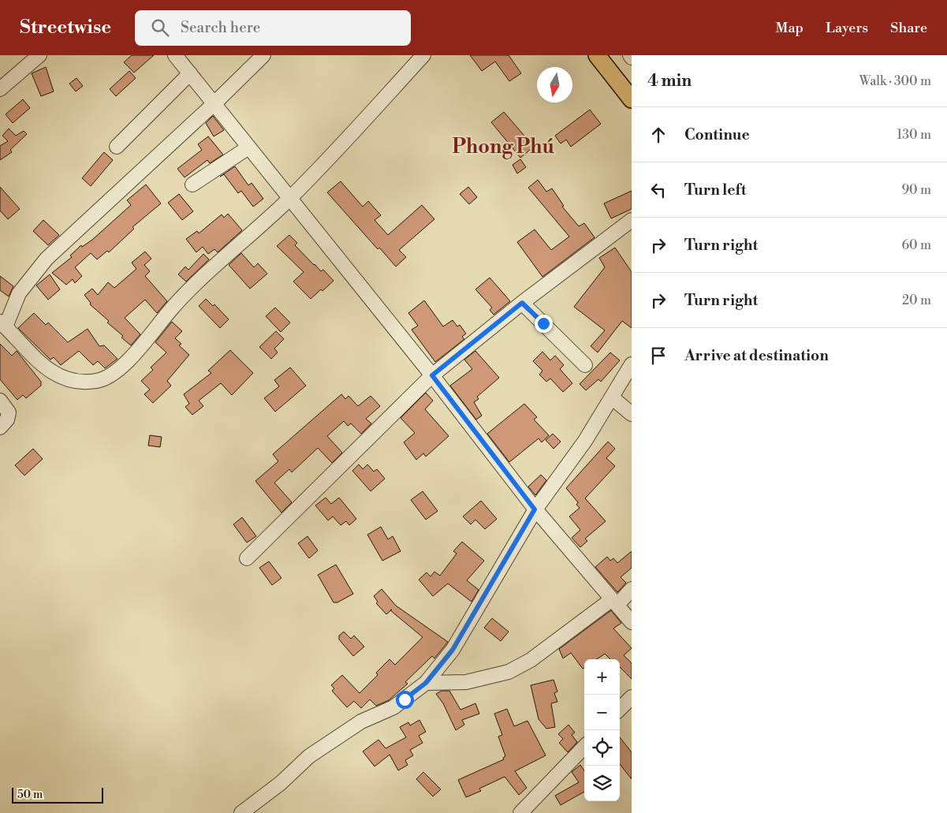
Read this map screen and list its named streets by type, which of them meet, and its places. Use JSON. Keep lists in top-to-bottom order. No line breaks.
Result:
{"districts":["Phong Phú"],"scale_bar":"50 m","north":"bottom","page":{"header":"Streetwise","search":"Search here","nav":["Map","Layers","Share"],"heading":["4 min","Walk · 300 m"],"list":[["Continue","130 m"],["Turn left","90 m"],["Turn right","60 m"],["Turn right","20 m"],"Arrive at destination"],"map_buttons":["+","−"],"scale":"50 m"}}
